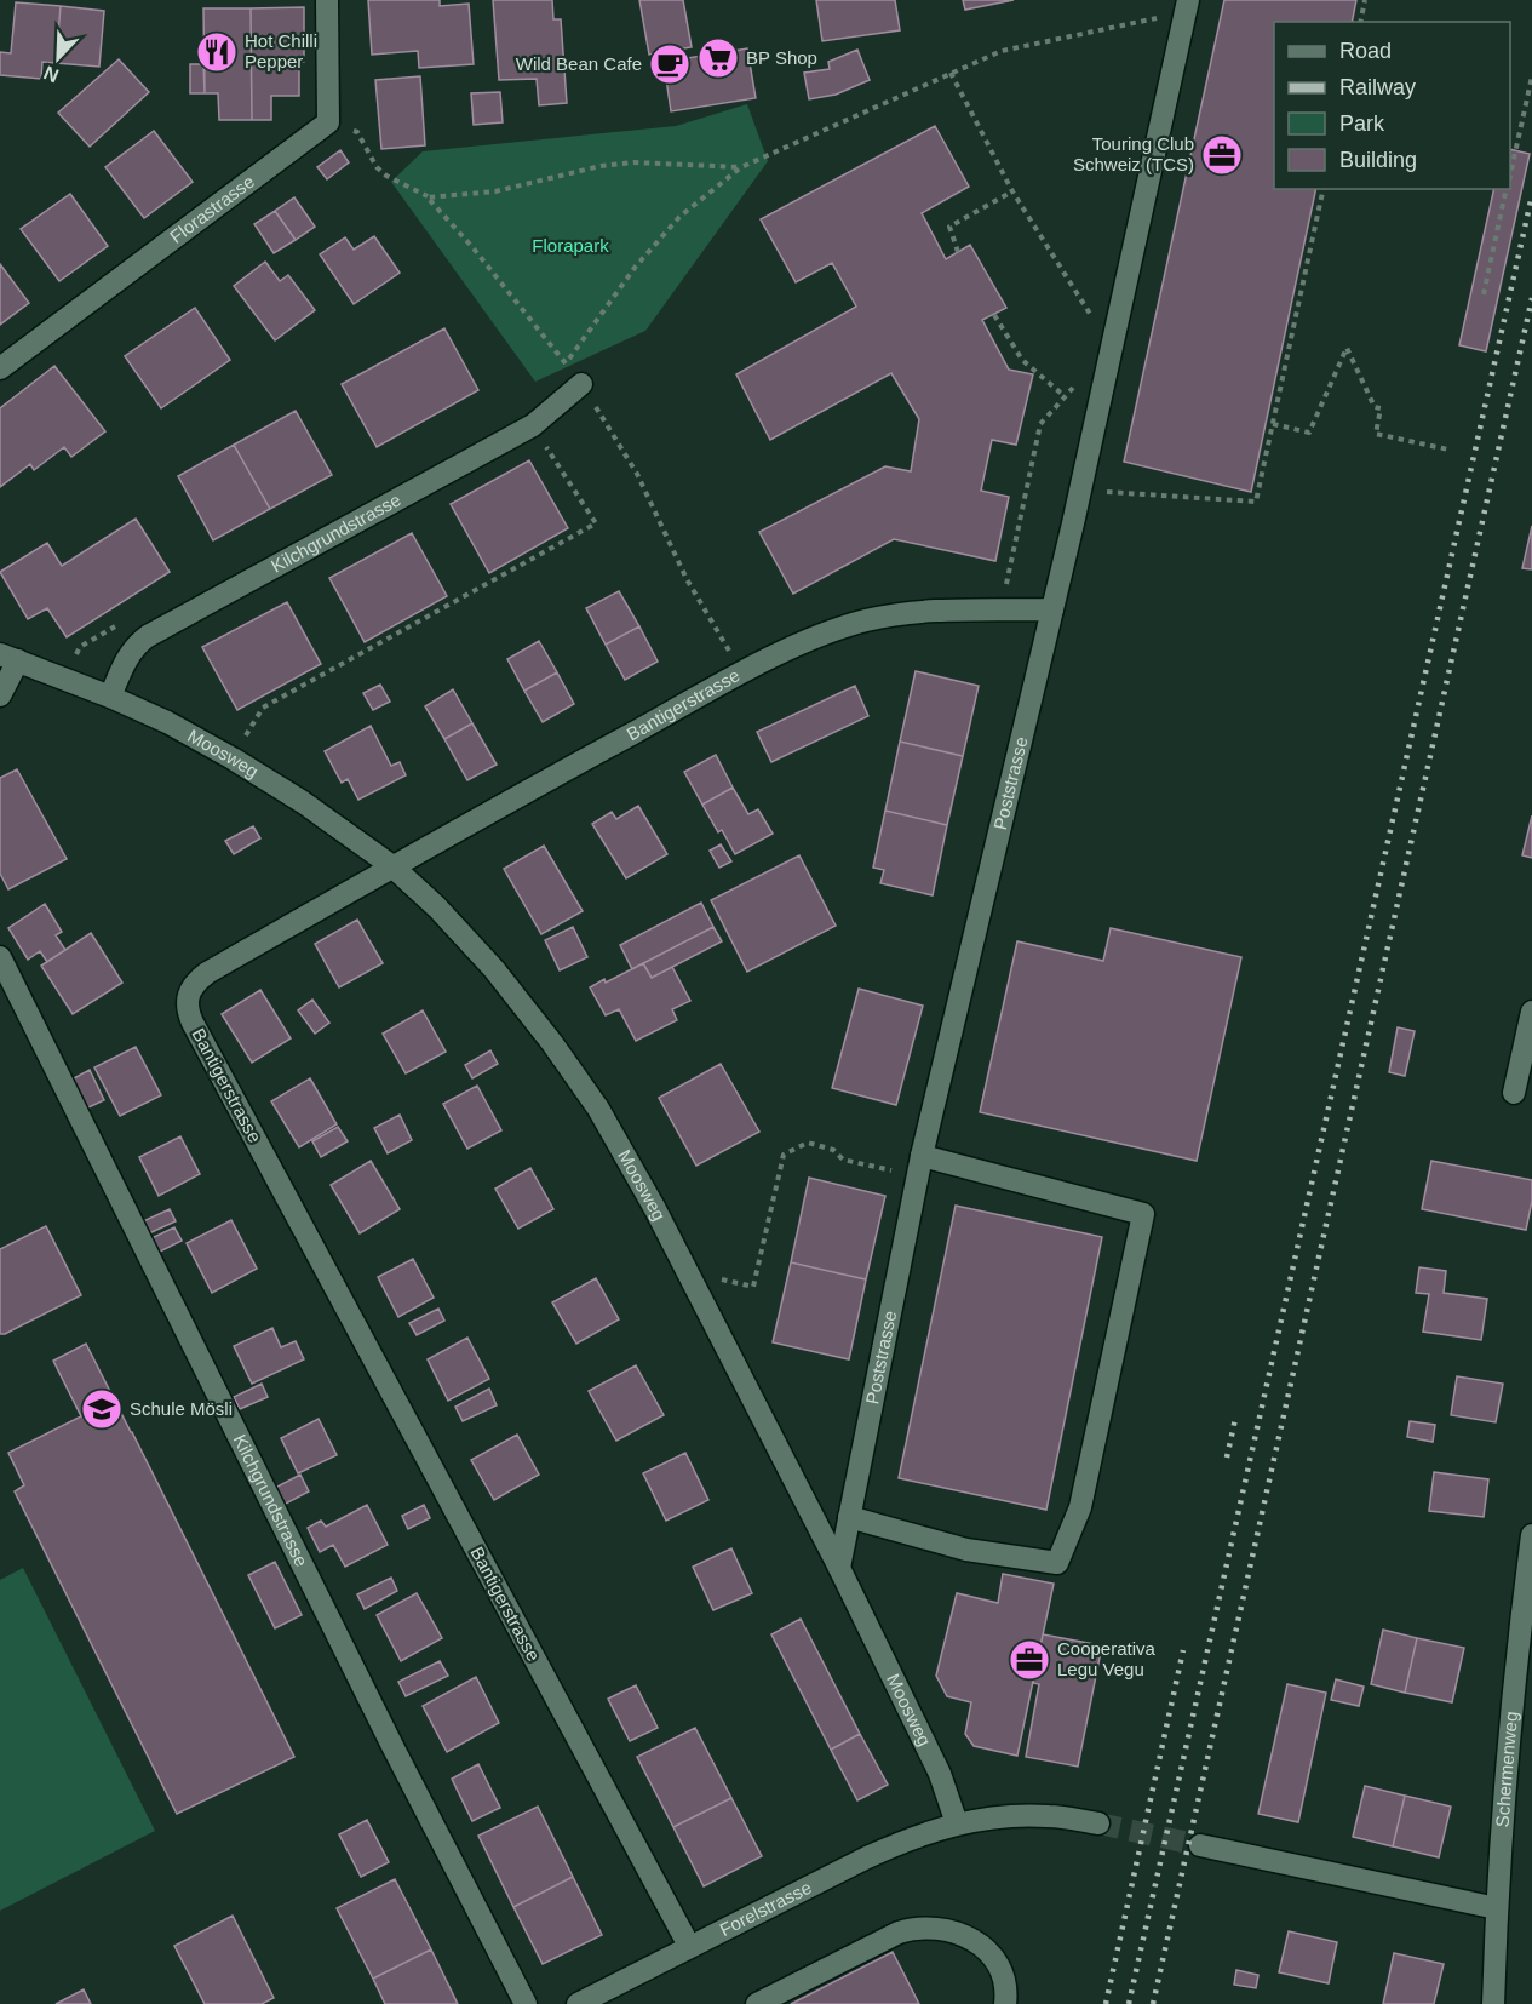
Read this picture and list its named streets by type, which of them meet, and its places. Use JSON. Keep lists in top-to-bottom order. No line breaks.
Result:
{"streets":{"street":["Florastrasse","Kilchgrundstrasse","Bantigerstrasse","Moosweg","Poststrasse","Schermenweg","Forelstrasse"]},"crossings":[["Kilchgrundstrasse","Moosweg"],["Bantigerstrasse","Moosweg"],["Bantigerstrasse","Poststrasse"],["Bantigerstrasse","Forelstrasse"],["Moosweg","Poststrasse"],["Moosweg","Forelstrasse"]],"parks":["Florapark"],"places":{"restaurant":["Hot Chilli Pepper"],"supermarket":["BP Shop"],"cafe":["Wild Bean Cafe"],"office":["Touring Club Schweiz (TCS)","Cooperativa Legu Vegu"],"school or university":["Schule Mösli"]},"legend":["Road","Railway","Park","Building"],"north":"bottom left"}
